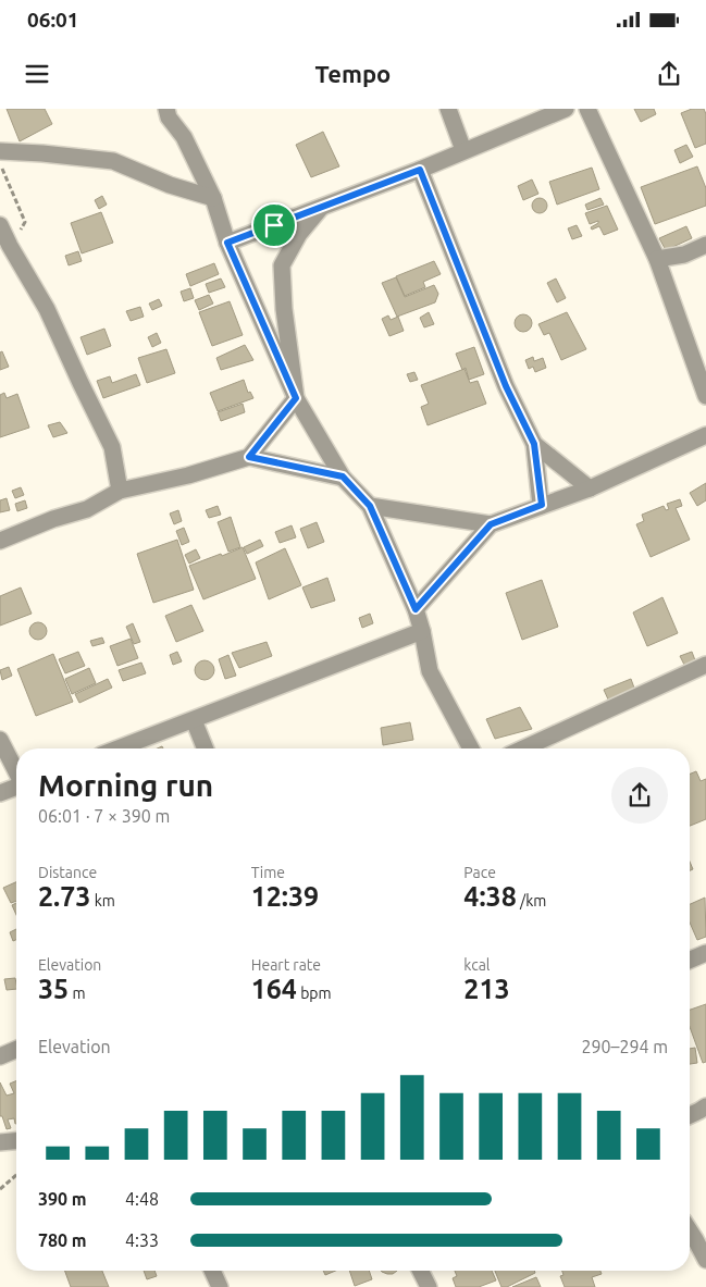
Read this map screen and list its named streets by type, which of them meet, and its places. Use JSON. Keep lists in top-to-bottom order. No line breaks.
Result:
{"page":{"status":"06:01","header":"Tempo","heading":["Morning run","06:01 · 7 × 390 m"],"stats":[["Distance","2.73 km"],["Time","12:39"],["Pace","4:38 /km"],["Elevation","35 m"],["Heart rate","164 bpm"],["kcal","213"]],"chart":["Elevation","290–294 m"],"list":[{"name":"390 m","note":"4:48"},{"name":"780 m","note":"4:33"}]}}
